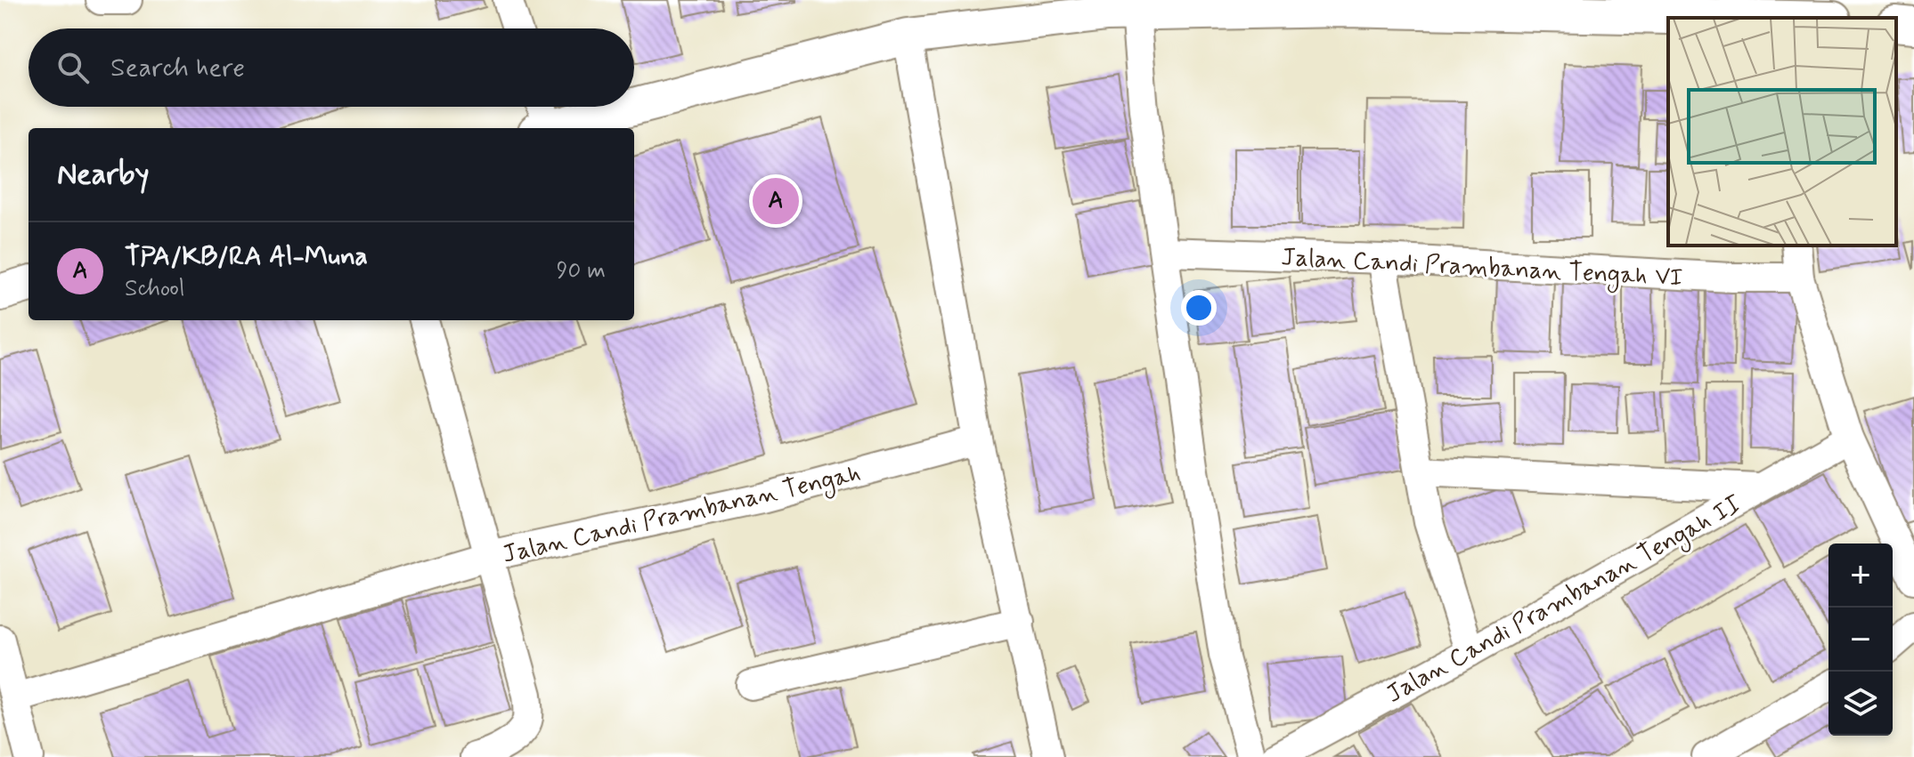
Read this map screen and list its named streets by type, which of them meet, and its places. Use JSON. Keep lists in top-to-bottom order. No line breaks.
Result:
{"streets":{"street":["Jalan Candi Prambanan Tengah VI","Jalan Candi Prambanan Tengah","Jalan Candi Prambanan Tengah II"]},"page":{"search":"Search here","heading":"Nearby","pins":"A","list":[{"mark":"A","name":"TPA/KB/RA Al-Muna","note":"School","value":"90 m"}],"map_buttons":["+","−"]}}
